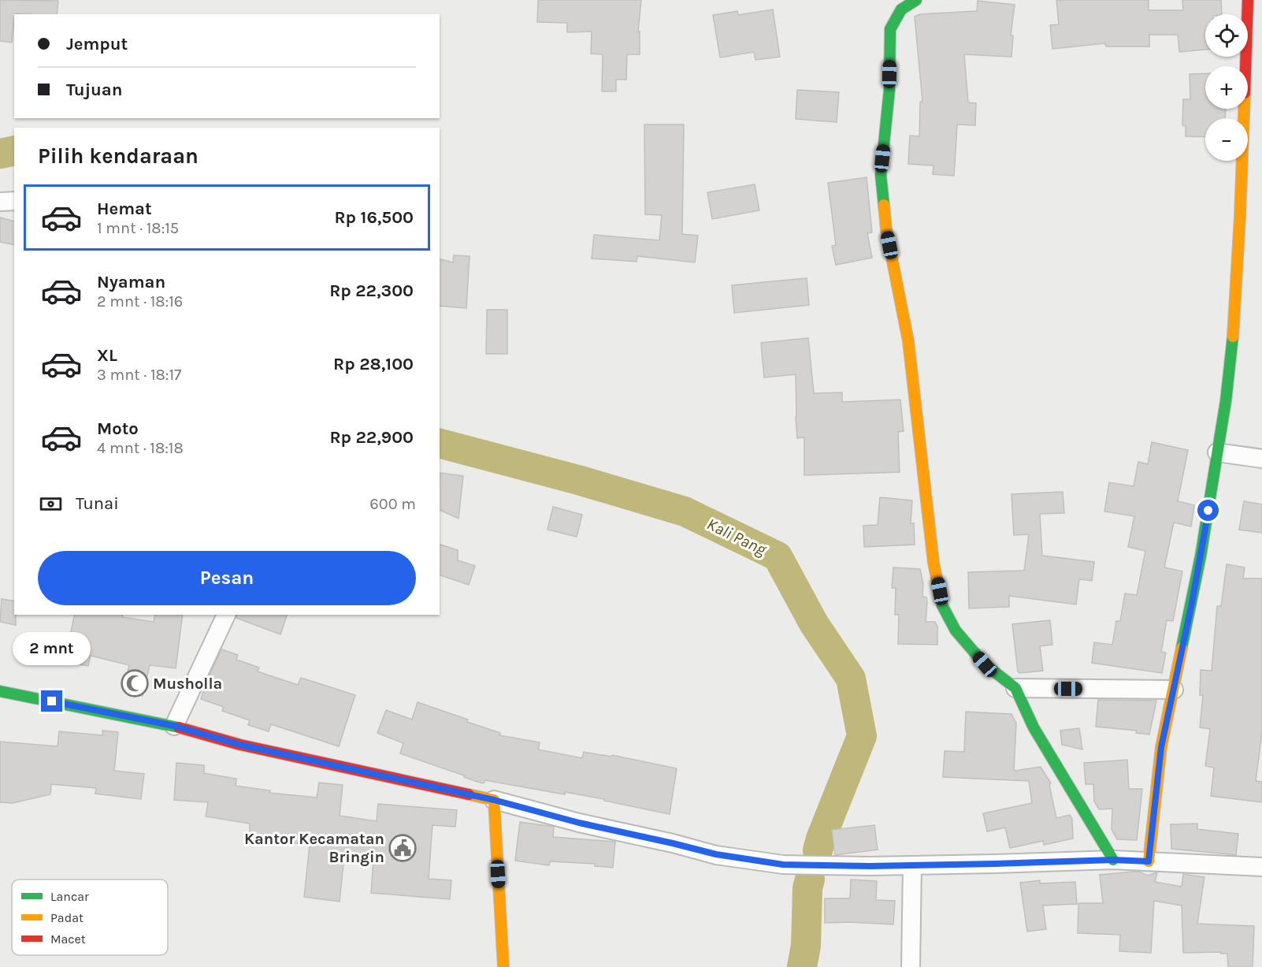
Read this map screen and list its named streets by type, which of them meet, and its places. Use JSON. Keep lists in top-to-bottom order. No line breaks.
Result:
{"water":["Kali Pang"],"places":{"mosque":["Musholla"],"public building":["Kantor Kecamatan Bringin"]},"legend":["Lancar","Padat","Macet"],"page":{"map_buttons":["+","−"],"banner":["Jemput","Tujuan"],"heading":"Pilih kendaraan","list":[{"name":"Hemat","note":"1 mnt · 18:15","value":"Rp 16,500"},{"name":"Nyaman","note":"2 mnt · 18:16","value":"Rp 22,300"},{"name":"XL","note":"3 mnt · 18:17","value":"Rp 28,100"},{"name":"Moto","note":"4 mnt · 18:18","value":"Rp 22,900"}],"pay":["Tunai","600 m"],"buttons":"Pesan","bubble":"2 mnt"}}
